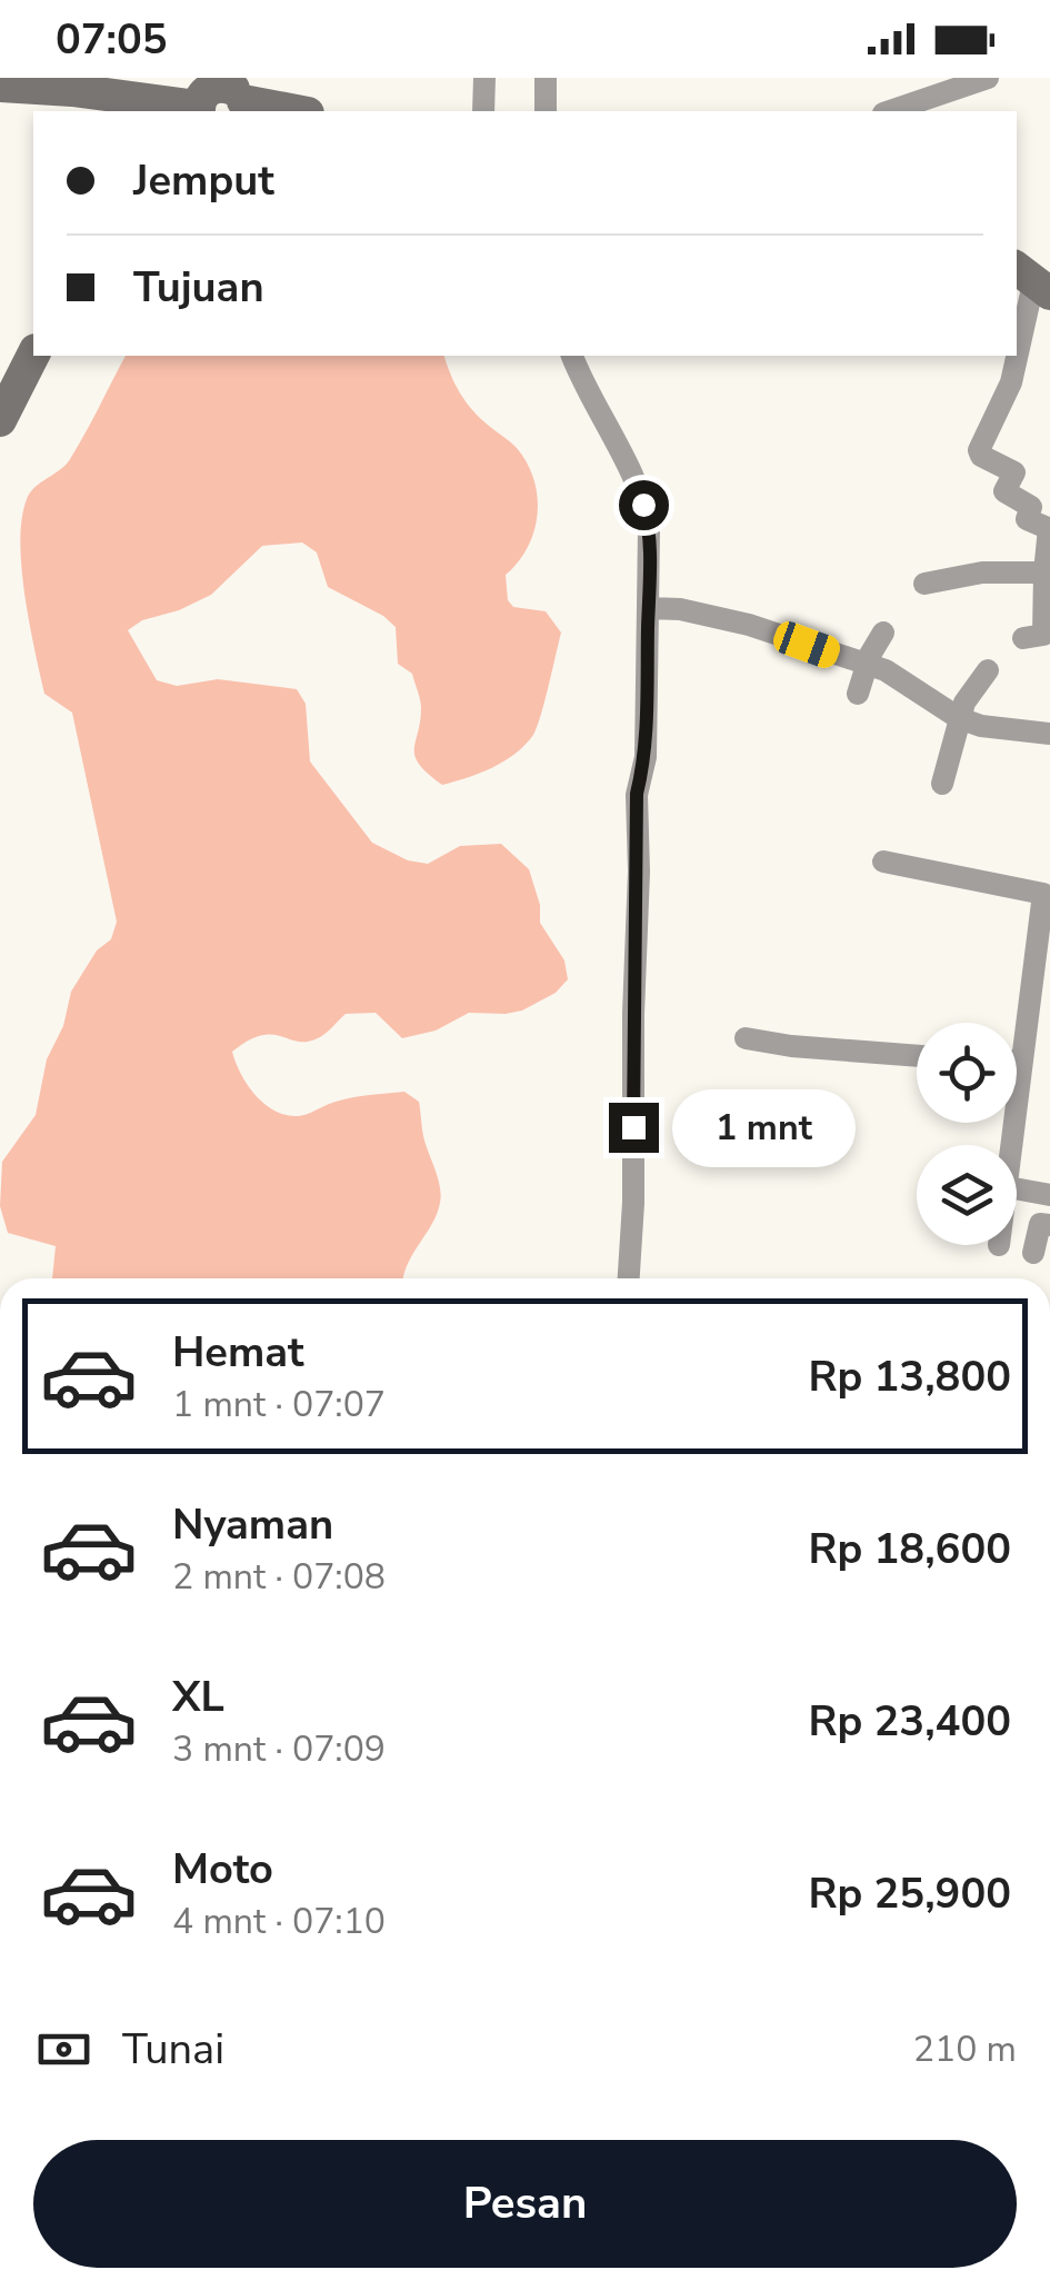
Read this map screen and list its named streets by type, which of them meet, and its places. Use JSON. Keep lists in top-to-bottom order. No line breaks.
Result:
{"page":{"status":"07:05","banner":["Jemput","Tujuan"],"bubble":"1 mnt","list":[{"name":"Hemat","note":"1 mnt · 07:07","value":"Rp 13,800"},{"name":"Nyaman","note":"2 mnt · 07:08","value":"Rp 18,600"},{"name":"XL","note":"3 mnt · 07:09","value":"Rp 23,400"},{"name":"Moto","note":"4 mnt · 07:10","value":"Rp 25,900"}],"pay":["Tunai","210 m"],"buttons":"Pesan"}}
